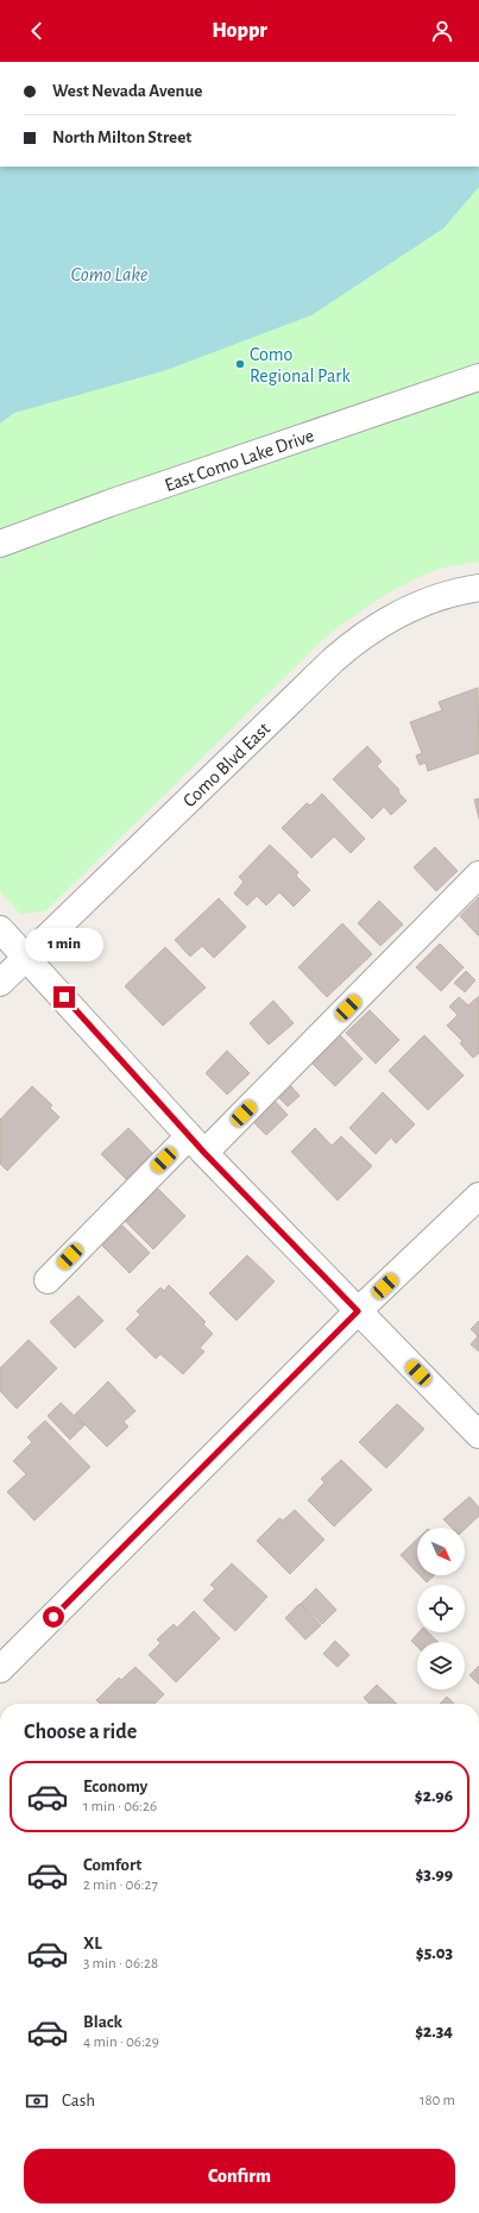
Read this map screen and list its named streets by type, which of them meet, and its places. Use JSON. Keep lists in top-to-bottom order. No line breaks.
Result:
{"streets":{"street":["East Como Lake Drive","Como Blvd East"]},"water":["Como Lake"],"places":["Como Regional Park"],"north":"bottom right","page":{"header":"Hoppr","banner":["West Nevada Avenue","North Milton Street"],"bubble":"1 min","heading":"Choose a ride","list":[{"name":"Economy","note":"1 min · 06:26","value":"$2.96"},{"name":"Comfort","note":"2 min · 06:27","value":"$3.99"},{"name":"XL","note":"3 min · 06:28","value":"$5.03"},{"name":"Black","note":"4 min · 06:29","value":"$2.34"}],"pay":["Cash","180 m"],"buttons":"Confirm"}}
